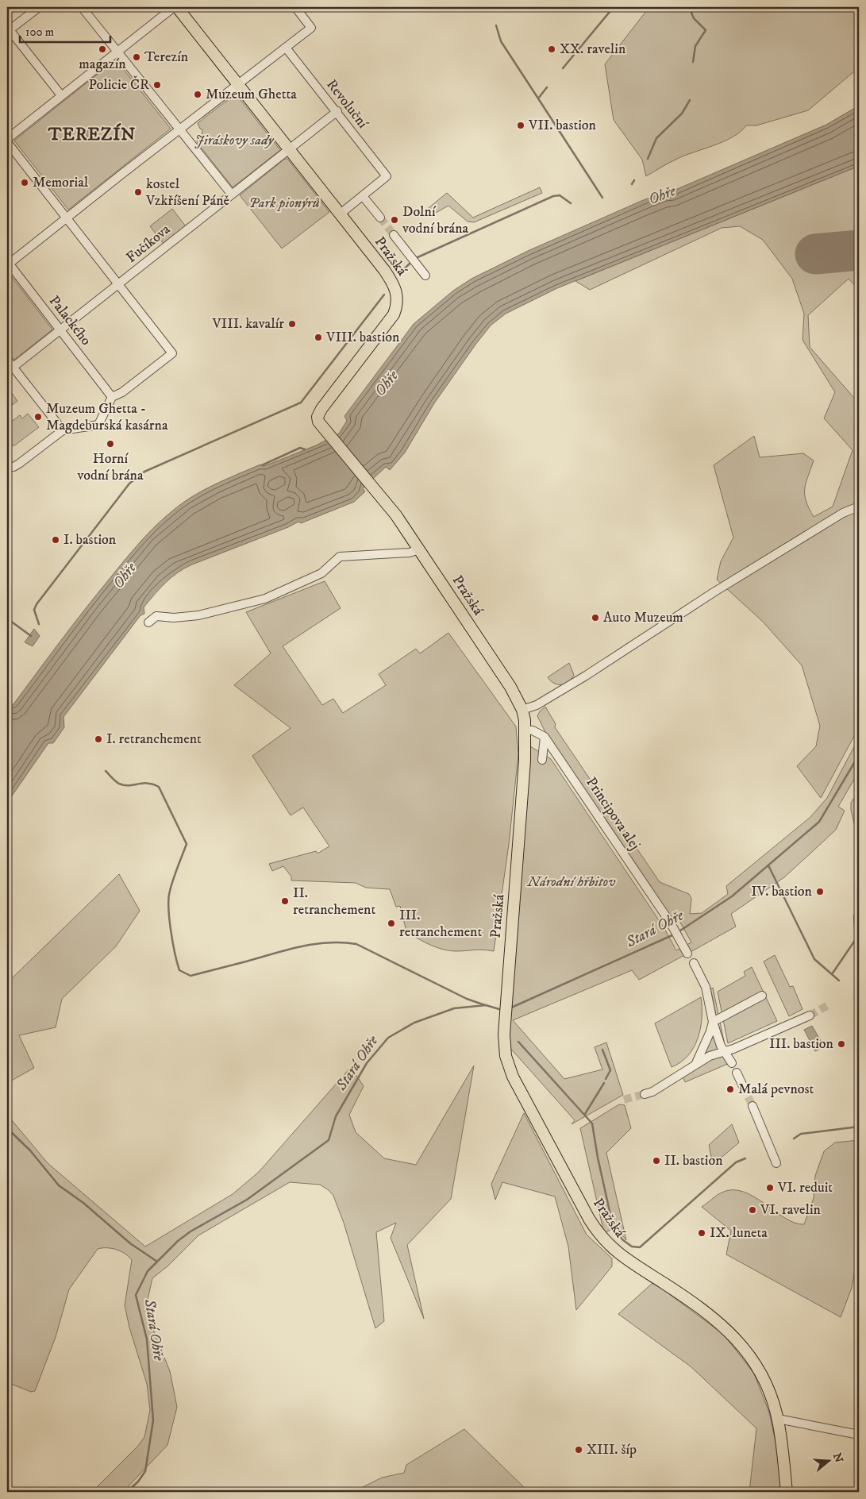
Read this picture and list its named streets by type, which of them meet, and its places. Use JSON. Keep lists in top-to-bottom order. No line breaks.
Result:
{"streets":{"main road":["Pražská"],"street":["Revoluční","Fučíkova","Palackého","Principova alej"]},"crossings":[["Revoluční","Fučíkova"],["Fučíkova","Pražská"],["Fučíkova","Palackého"]],"districts":["TEREZÍN"],"water":["Ohře","Stará Ohře"],"parks":["Jiráskovy sady","Park pionýrů","Národní hřbitov"],"places":["magazín","XX. ravelin","Terezín","Policie ČR","Muzeum Ghetta","VII. bastion","Memorial","kostel Vzkříšení Páně","Dolní vodní brána","VIII. kavalír","VIII. bastion","Muzeum Ghetta - Magdeburská kasárna","Horní vodní brána","I. bastion","Auto Muzeum","I. retranchement","IV. bastion","II. retranchement","III. retranchement","III. bastion","Malá pevnost","II. bastion","VI. reduit","VI. ravelin","IX. luneta","XIII. šíp"],"scale_bar":"100 m","north":"right"}
